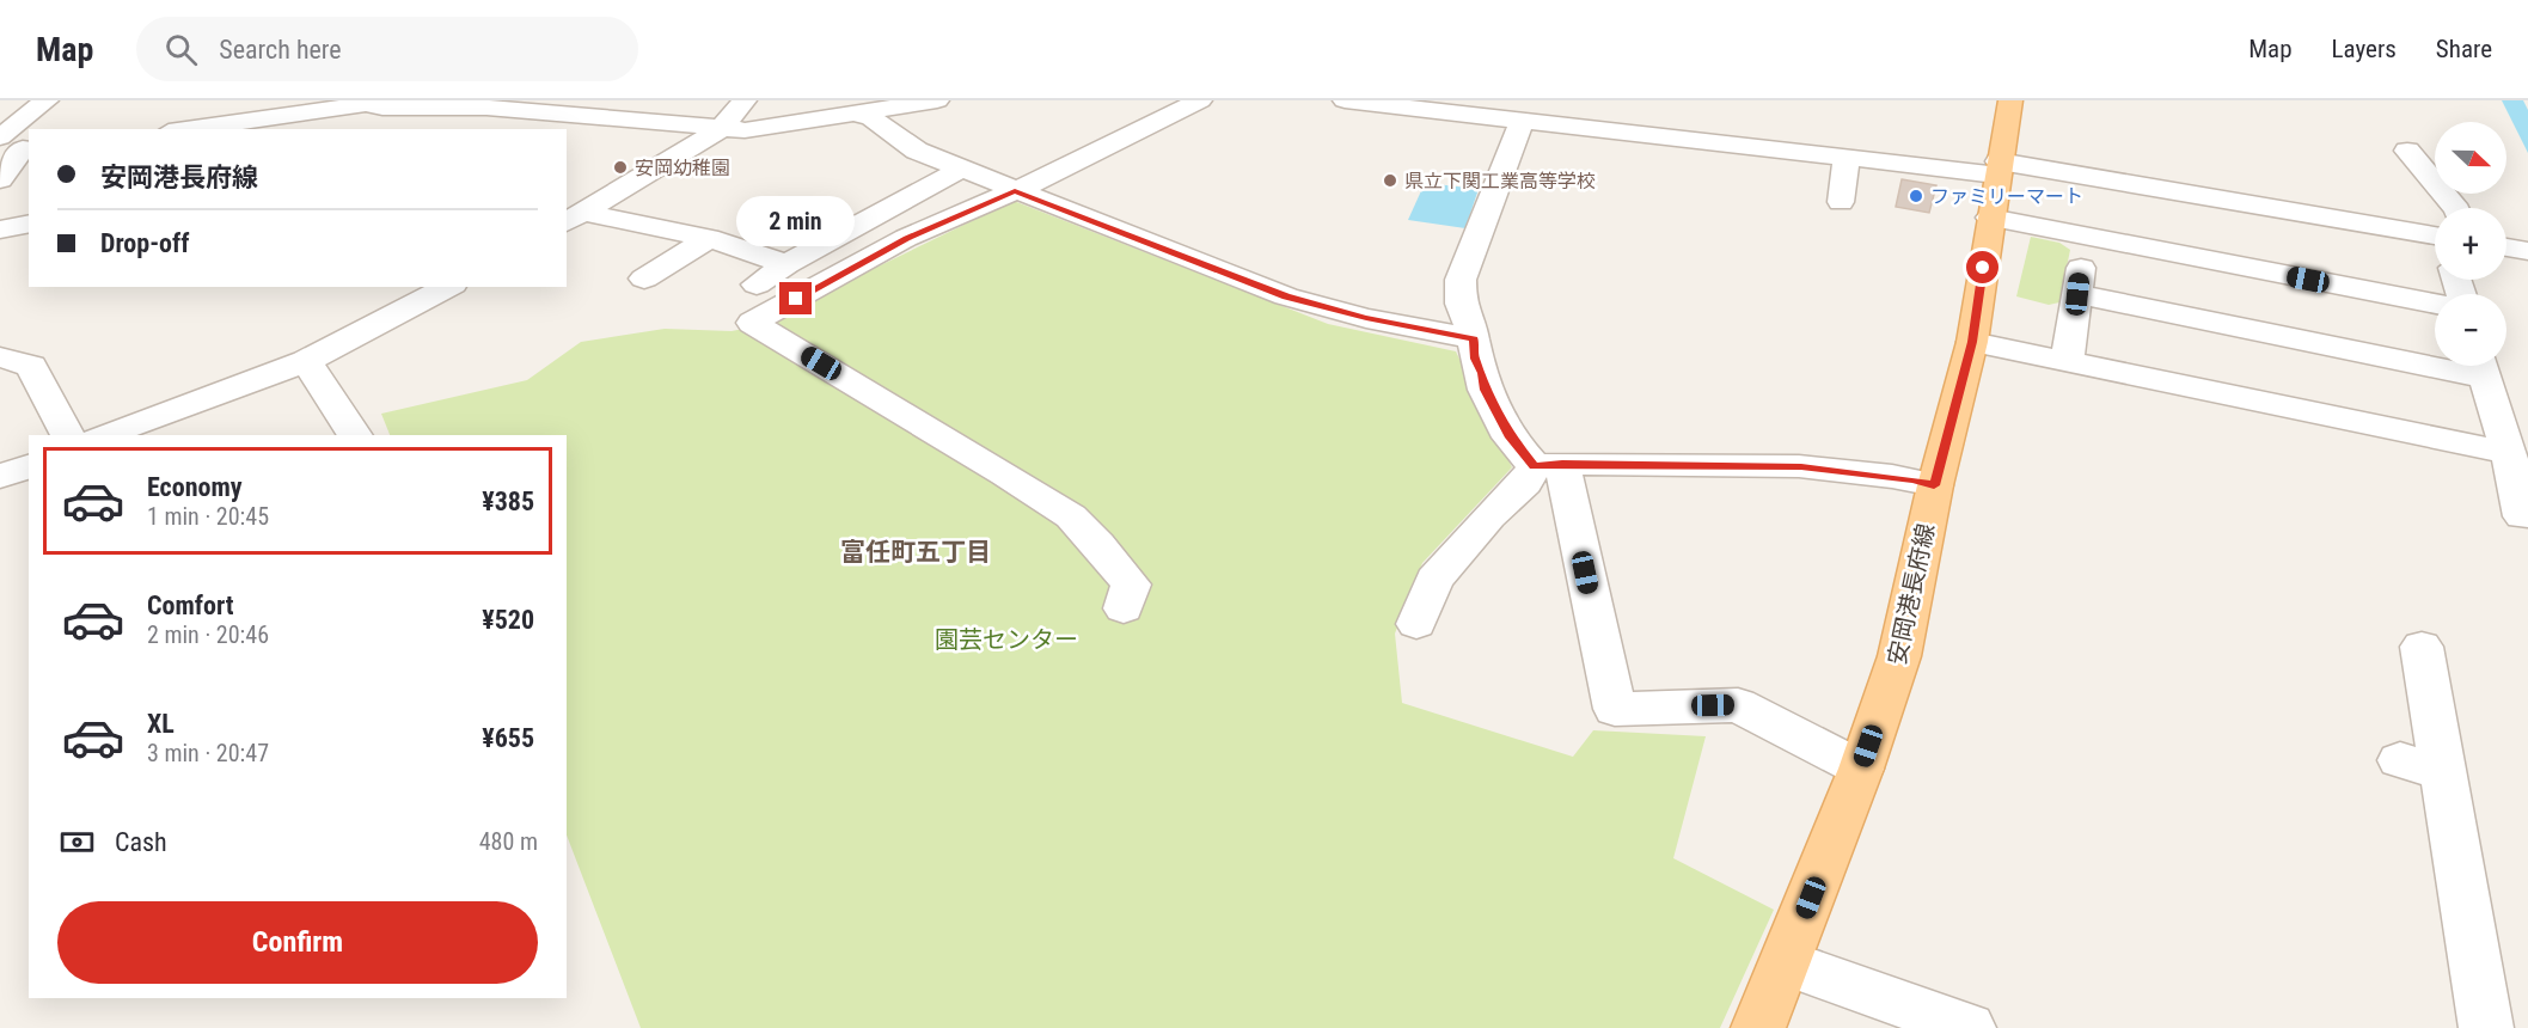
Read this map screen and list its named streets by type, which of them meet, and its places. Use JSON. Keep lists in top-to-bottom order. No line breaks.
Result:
{"streets":{"main road":["安岡港長府線"]},"districts":["富任町五丁目"],"parks":["園芸センター"],"places":["安岡幼稚園","県立下関工業高等学校","ファミリーマート"],"north":"right","page":{"header":"Map","search":"Search here","nav":["Map","Layers","Share"],"map_buttons":["+","−"],"banner":["安岡港長府線","Drop-off"],"bubble":"2 min","list":[{"name":"Economy","note":"1 min · 20:45","value":"¥385"},{"name":"Comfort","note":"2 min · 20:46","value":"¥520"},{"name":"XL","note":"3 min · 20:47","value":"¥655"}],"pay":["Cash","480 m"],"buttons":"Confirm"}}
